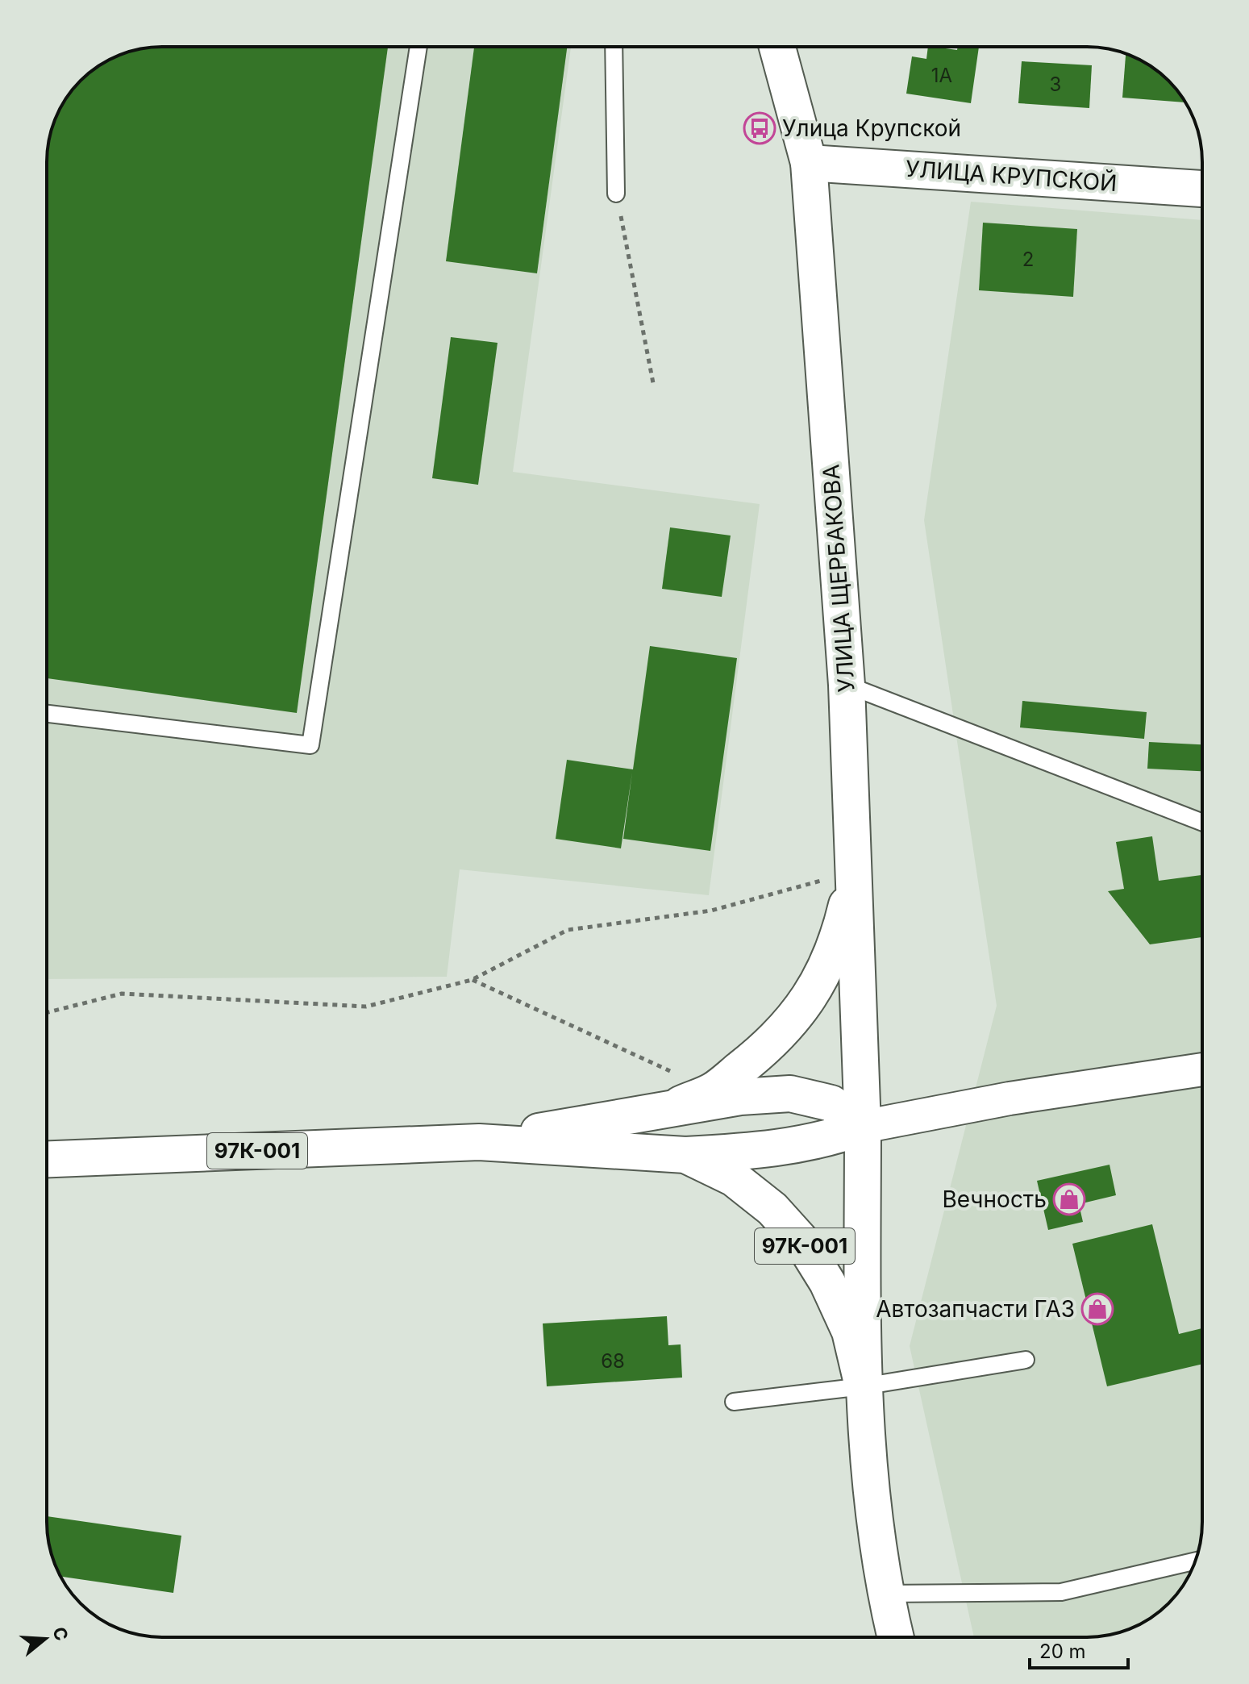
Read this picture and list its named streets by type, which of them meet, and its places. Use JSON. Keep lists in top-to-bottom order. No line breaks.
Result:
{"streets":{"main road":["УЛИЦА КРУПСКОЙ","УЛИЦА ЩЕРБАКОВА","97К-001"]},"crossings":[["УЛИЦА КРУПСКОЙ","УЛИЦА ЩЕРБАКОВА"],["УЛИЦА ЩЕРБАКОВА","97К-001"]],"places":{"bus stop":["Улица Крупской"],"shop":["Вечность","Автозапчасти ГАЗ"]},"house_numbers":["1А","3","2","68"],"scale_bar":"20 m","north":"right"}
